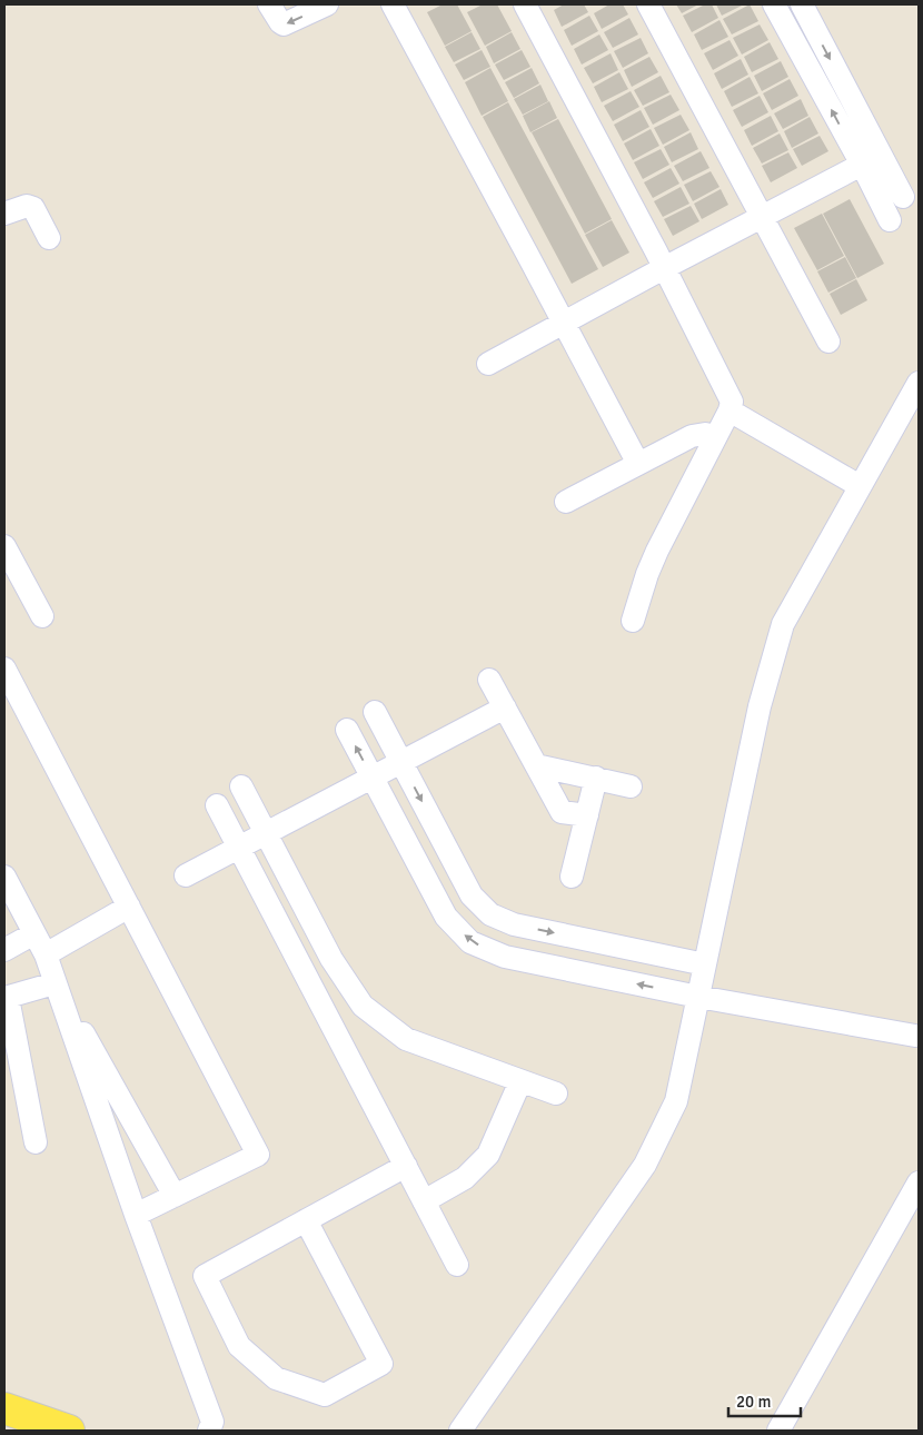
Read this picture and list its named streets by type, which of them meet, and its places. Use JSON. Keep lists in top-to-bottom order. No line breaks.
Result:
{"scale_bar":"20 m"}
